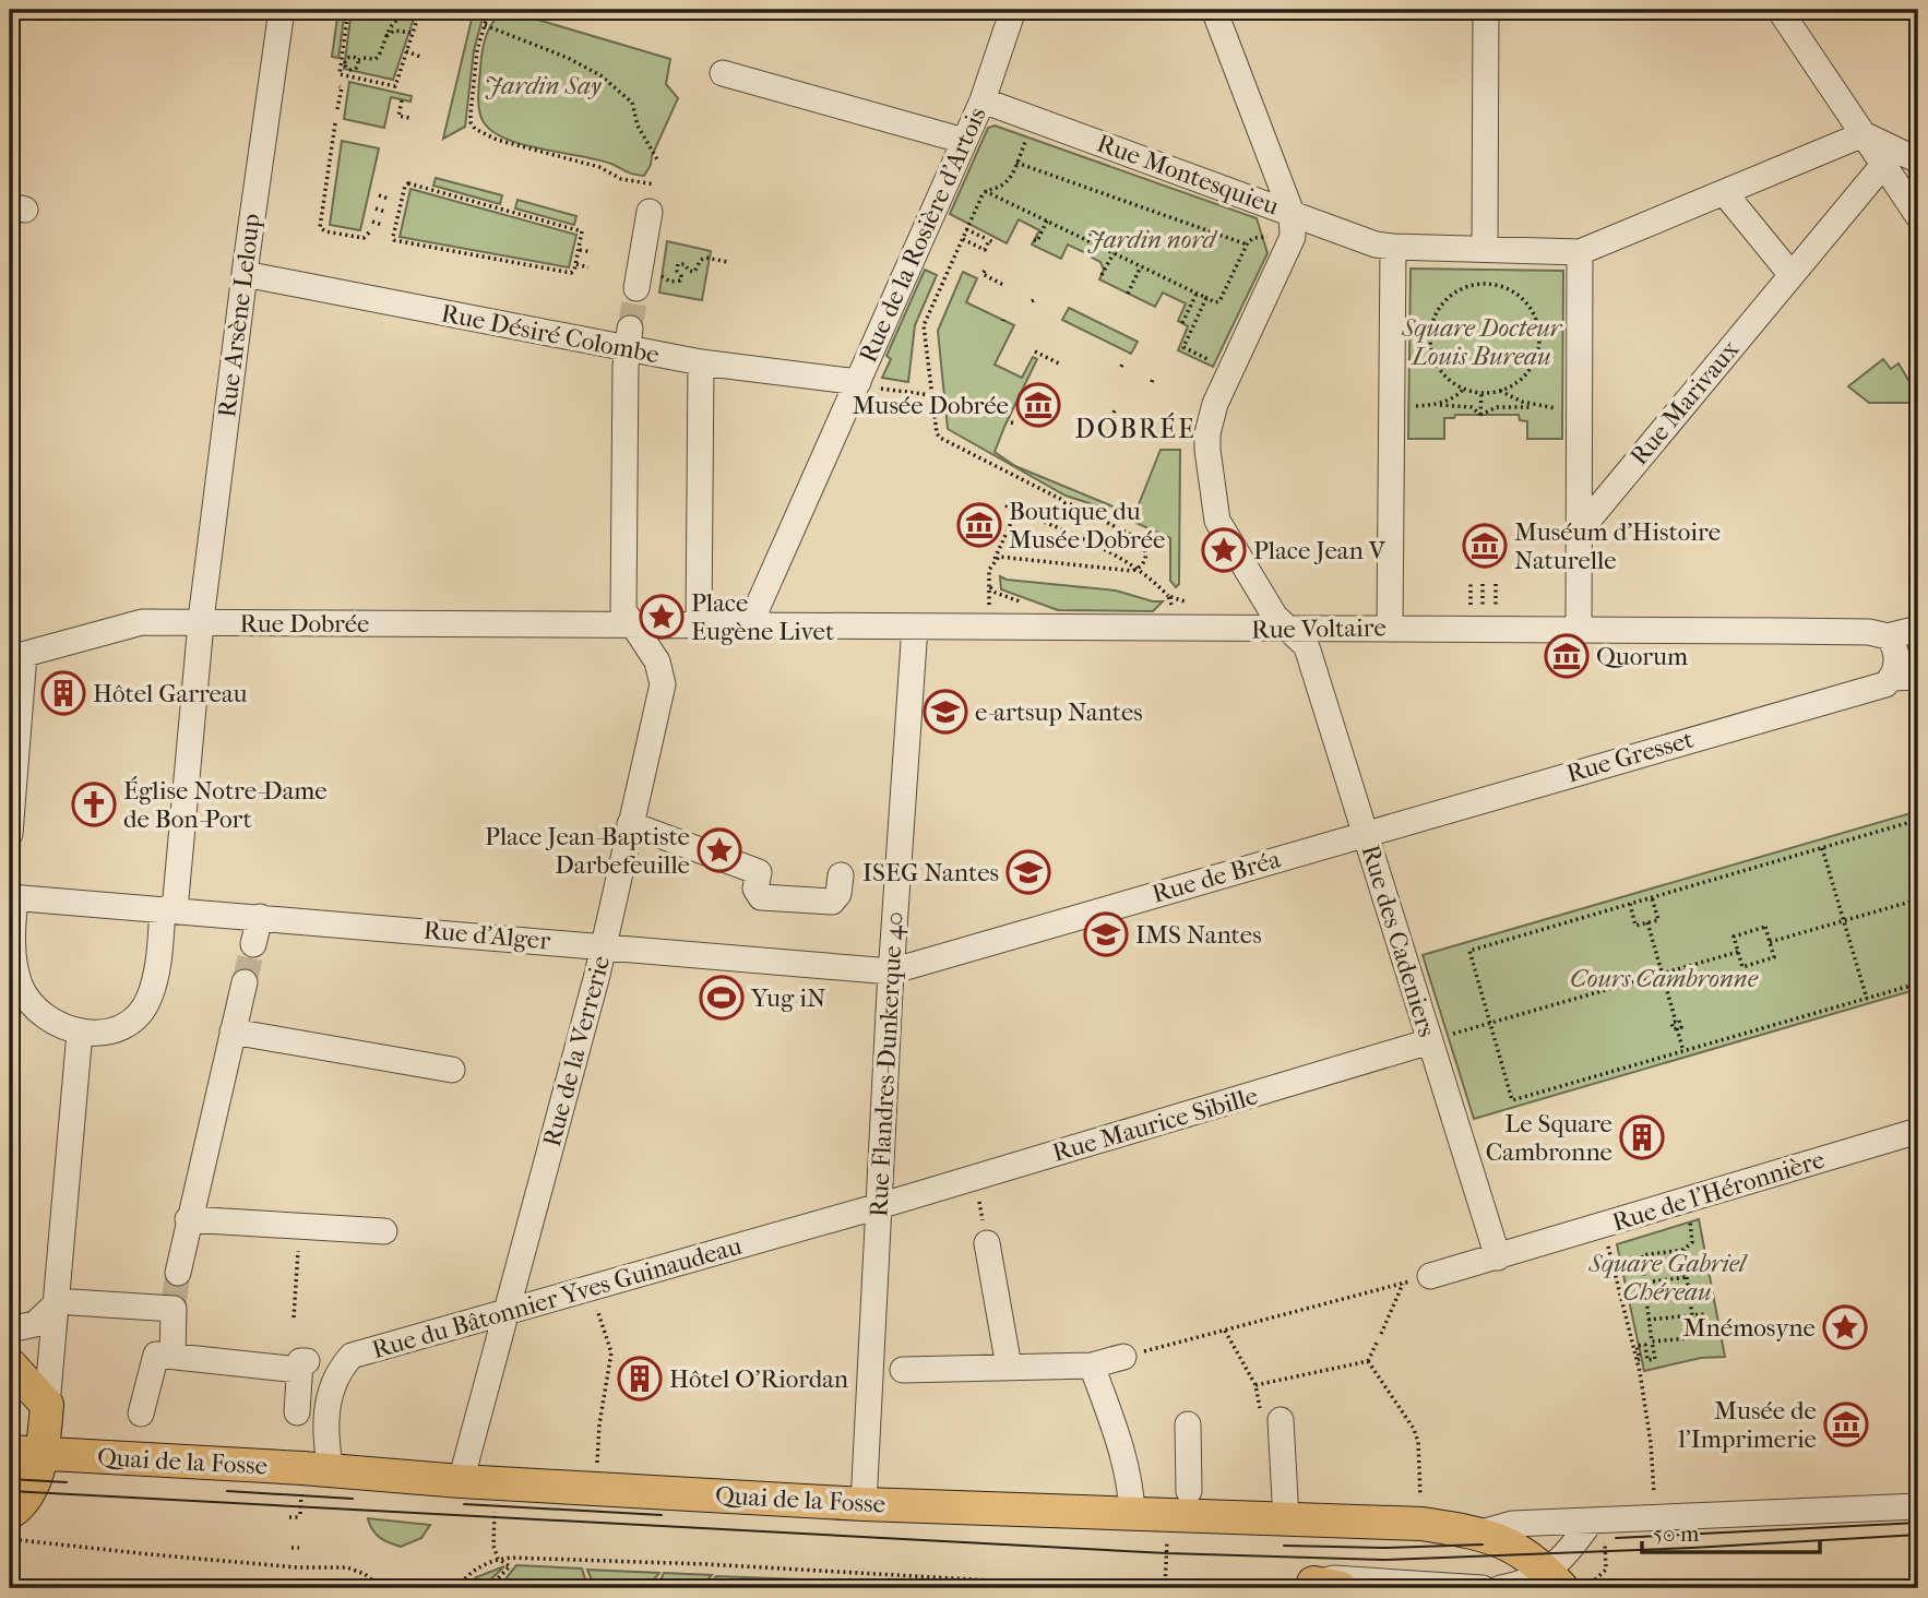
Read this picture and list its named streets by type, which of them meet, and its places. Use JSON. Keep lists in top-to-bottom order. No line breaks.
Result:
{"streets":{"main road":["Quai de la Fosse"],"street":["Rue Montesquieu","Rue de la Rosière d'Artois","Rue Arsène Leloup","Rue Désiré Colombe","Rue Marivaux","Rue Dobrée","Rue Voltaire","Rue Gresset","Rue de Bréa","Rue d'Alger","Rue des Cadeniers","Rue de la Verrerie","Rue Flandres-Dunkerque 40","Rue Maurice Sibille","Rue de l'Héronnière","Rue du Bâtonnier Yves Guinaudeau"]},"crossings":[["Rue Montesquieu","Rue de la Rosière d'Artois"],["Rue de la Rosière d'Artois","Rue Désiré Colombe"],["Rue de la Rosière d'Artois","Rue Voltaire"],["Rue Arsène Leloup","Rue Désiré Colombe"],["Rue Arsène Leloup","Rue Dobrée"],["Rue Arsène Leloup","Rue d'Alger"],["Rue Dobrée","Rue de la Verrerie"],["Rue Voltaire","Rue des Cadeniers"],["Rue Voltaire","Rue Flandres-Dunkerque 40"],["Rue Gresset","Rue de Bréa"],["Rue Gresset","Rue des Cadeniers"],["Rue de Bréa","Rue d'Alger"],["Rue de Bréa","Rue des Cadeniers"],["Rue de Bréa","Rue Flandres-Dunkerque 40"],["Rue d'Alger","Rue de la Verrerie"],["Rue d'Alger","Rue Flandres-Dunkerque 40"],["Rue des Cadeniers","Rue Maurice Sibille"],["Rue des Cadeniers","Rue de l'Héronnière"],["Rue de la Verrerie","Rue du Bâtonnier Yves Guinaudeau"],["Rue de la Verrerie","Quai de la Fosse"],["Rue Flandres-Dunkerque 40","Rue Maurice Sibille"],["Rue Flandres-Dunkerque 40","Rue du Bâtonnier Yves Guinaudeau"],["Rue Flandres-Dunkerque 40","Quai de la Fosse"],["Rue Maurice Sibille","Rue du Bâtonnier Yves Guinaudeau"],["Rue du Bâtonnier Yves Guinaudeau","Quai de la Fosse"]],"districts":["DOBRÉE"],"parks":["Jardin Say","Jardin nord","Square Docteur Louis Bureau","Cours Cambronne","Square Gabriel Chéreau"],"places":{"museum":["Musée Dobrée","Boutique du Musée Dobrée","Muséum d'Histoire Naturelle","Quorum","Musée de l'Imprimerie"],"place":["Place Jean V","Place Eugène Livet","Place Jean-Baptiste Darbefeuille","Mnémosyne"],"building":["Hôtel Garreau","Le Square Cambronne","Hôtel O'Riordan"],"school or university":["e-artsup Nantes","ISEG Nantes","IMS Nantes"],"church":["Église Notre-Dame de Bon-Port"],"sports":["Yug iN"]},"scale_bar":"50 m"}
